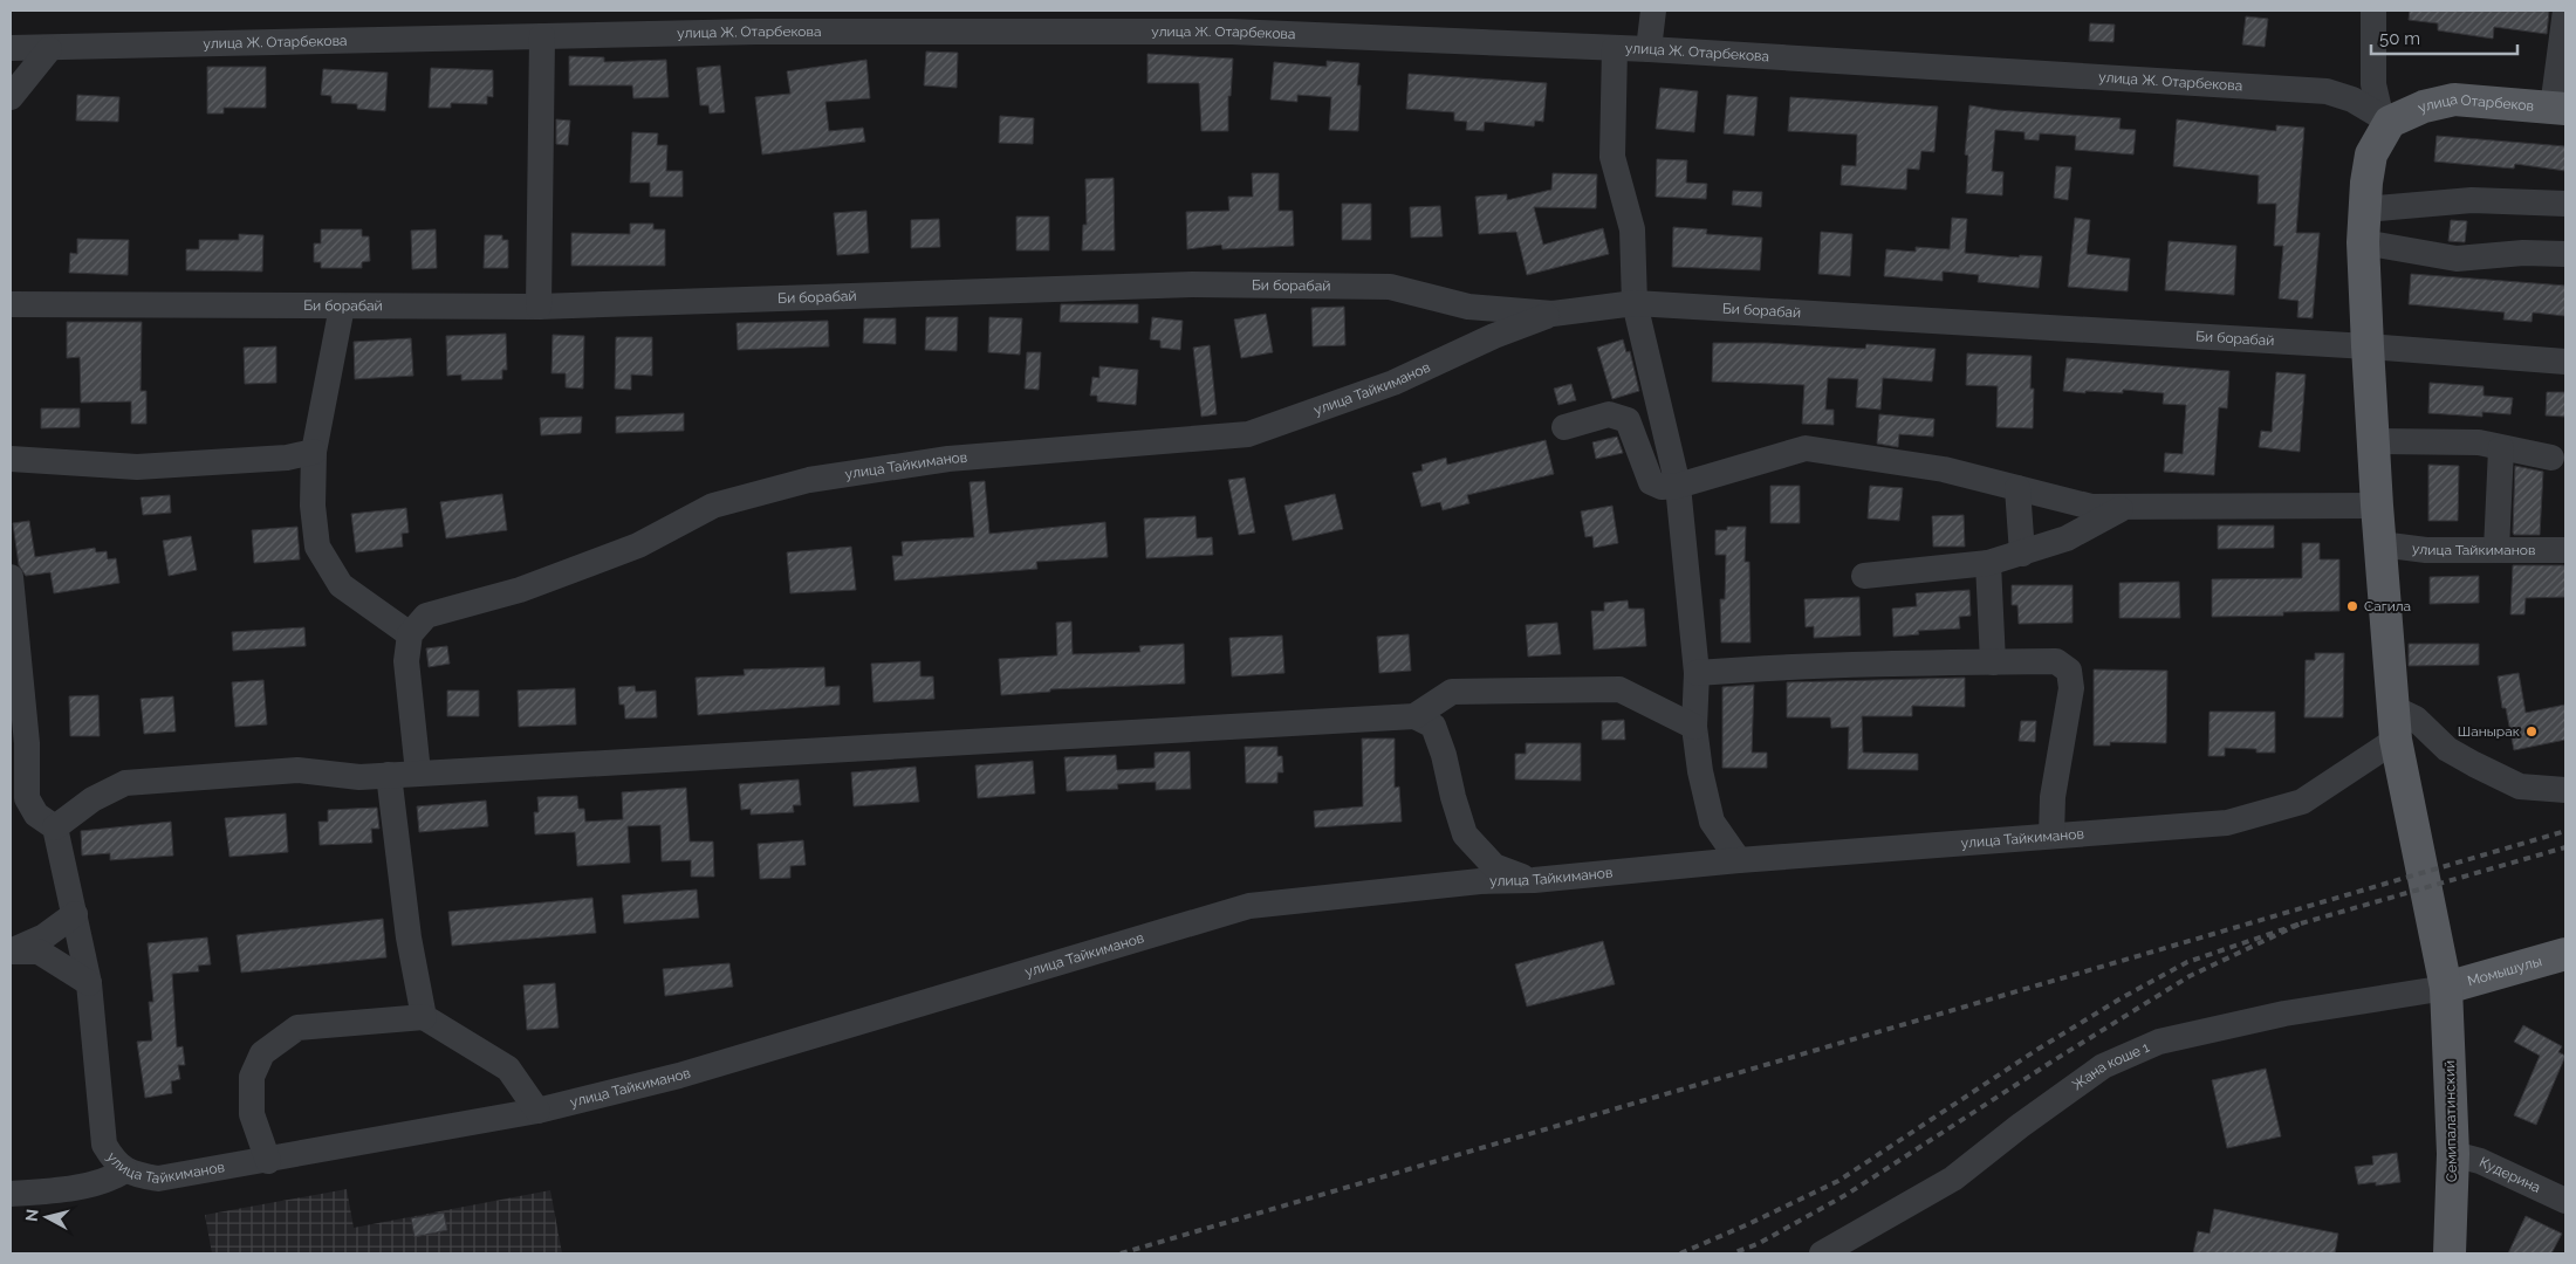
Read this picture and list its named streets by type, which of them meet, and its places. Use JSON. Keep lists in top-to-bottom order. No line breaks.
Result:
{"streets":{"main road":["улица Отарбеков","Момышулы","Семипалатинский"],"street":["улица Ж. Отарбекова","Би борабай","улица Тайкиманов","Жана коше 1","Кудерина"]},"crossings":[["улица Ж. Отарбекова","улица Отарбеков"],["улица Ж. Отарбекова","Семипалатинский"],["улица Отарбеков","Семипалатинский"],["Би борабай","улица Тайкиманов"],["Би борабай","Семипалатинский"],["улица Тайкиманов","Семипалатинский"],["Момышулы","Жана коше 1"],["Момышулы","Семипалатинский"],["Жана коше 1","Семипалатинский"],["Семипалатинский","Кудерина"]],"places":["Сагила","Шанырак"],"scale_bar":"50 m","north":"left"}
